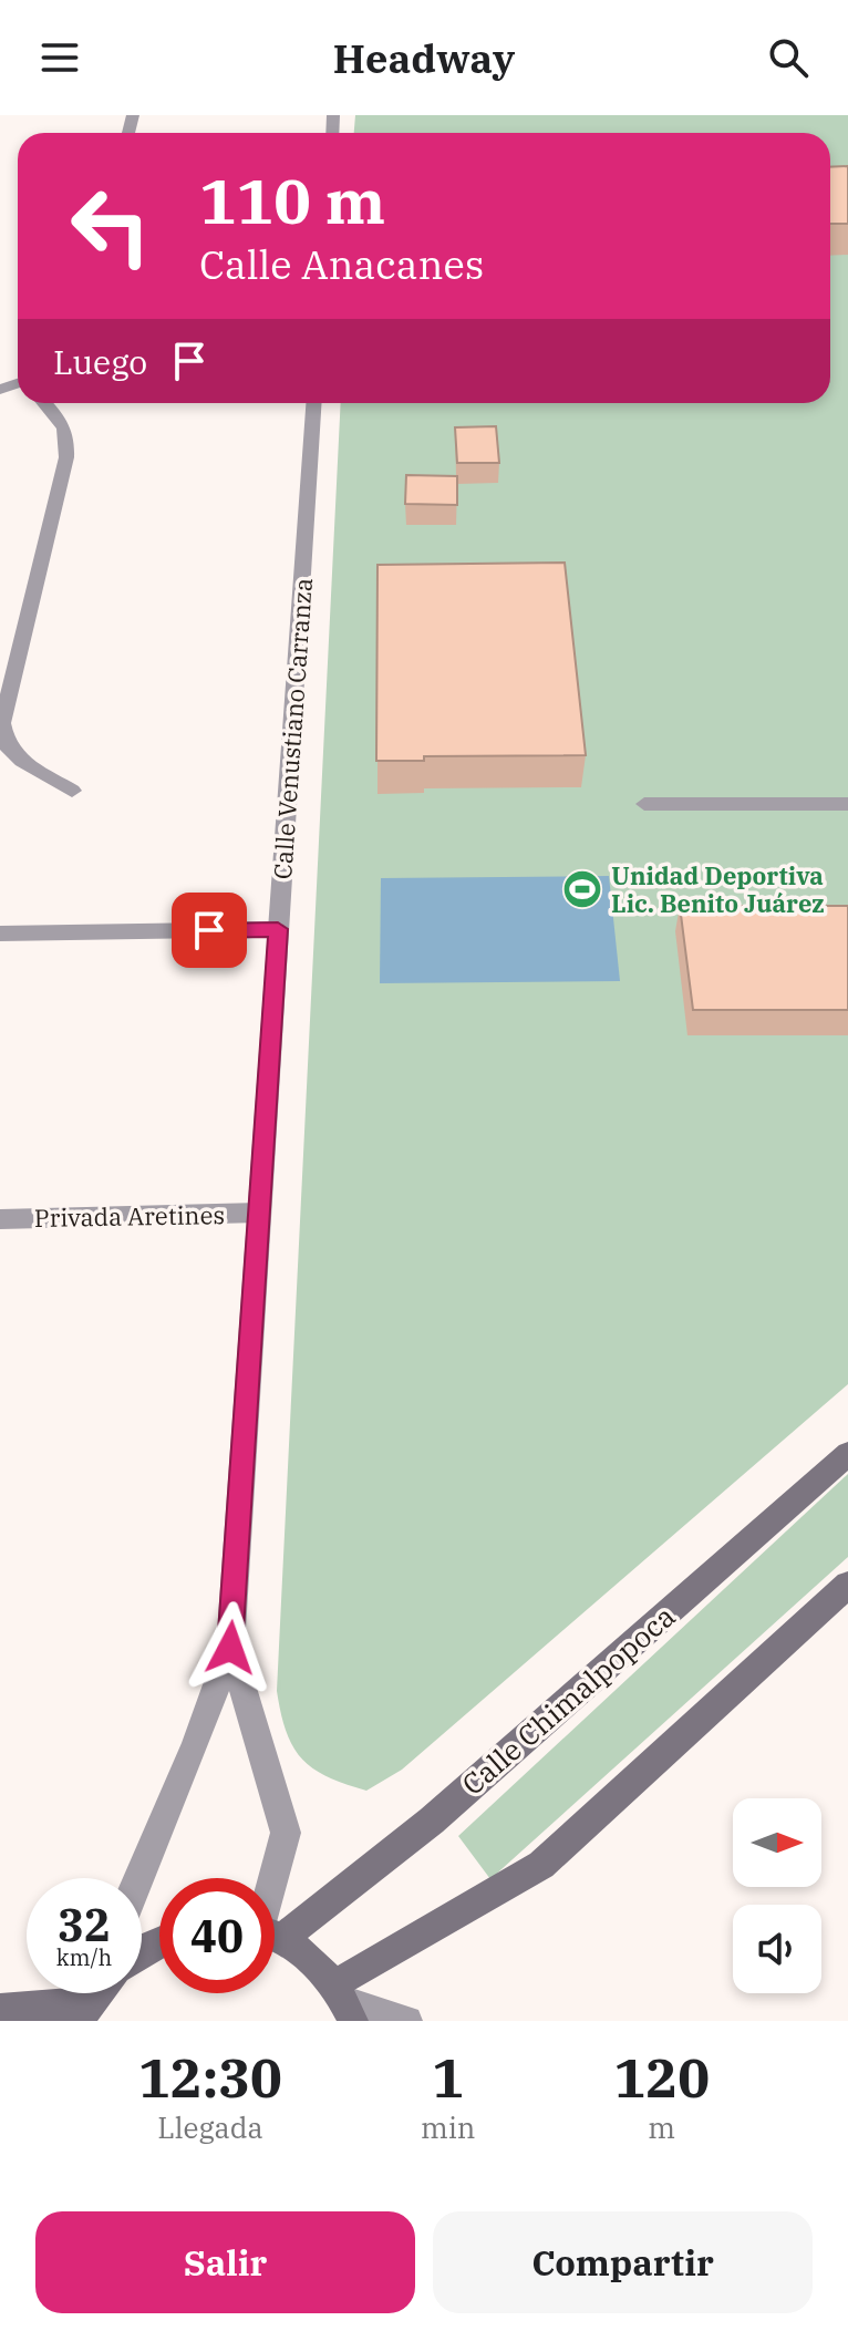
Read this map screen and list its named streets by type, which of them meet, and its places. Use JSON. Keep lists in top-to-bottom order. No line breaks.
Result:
{"streets":{"main road":["Calle Chimalpopoca"],"street":["Calle Venustiano Carranza","Privada Aretines"]},"crossings":[["Calle Venustiano Carranza","Privada Aretines"]],"places":{"sports":["Unidad Deportiva Lic. Benito Juárez"]},"north":"right","page":{"header":"Headway","turn":["110 m","Calle Anacanes"],"then":"Luego","speed":"32 km/h","limit":"40","eta":["12:30","Llegada","1","min","120","m"],"buttons":["Salir","Compartir"]}}
